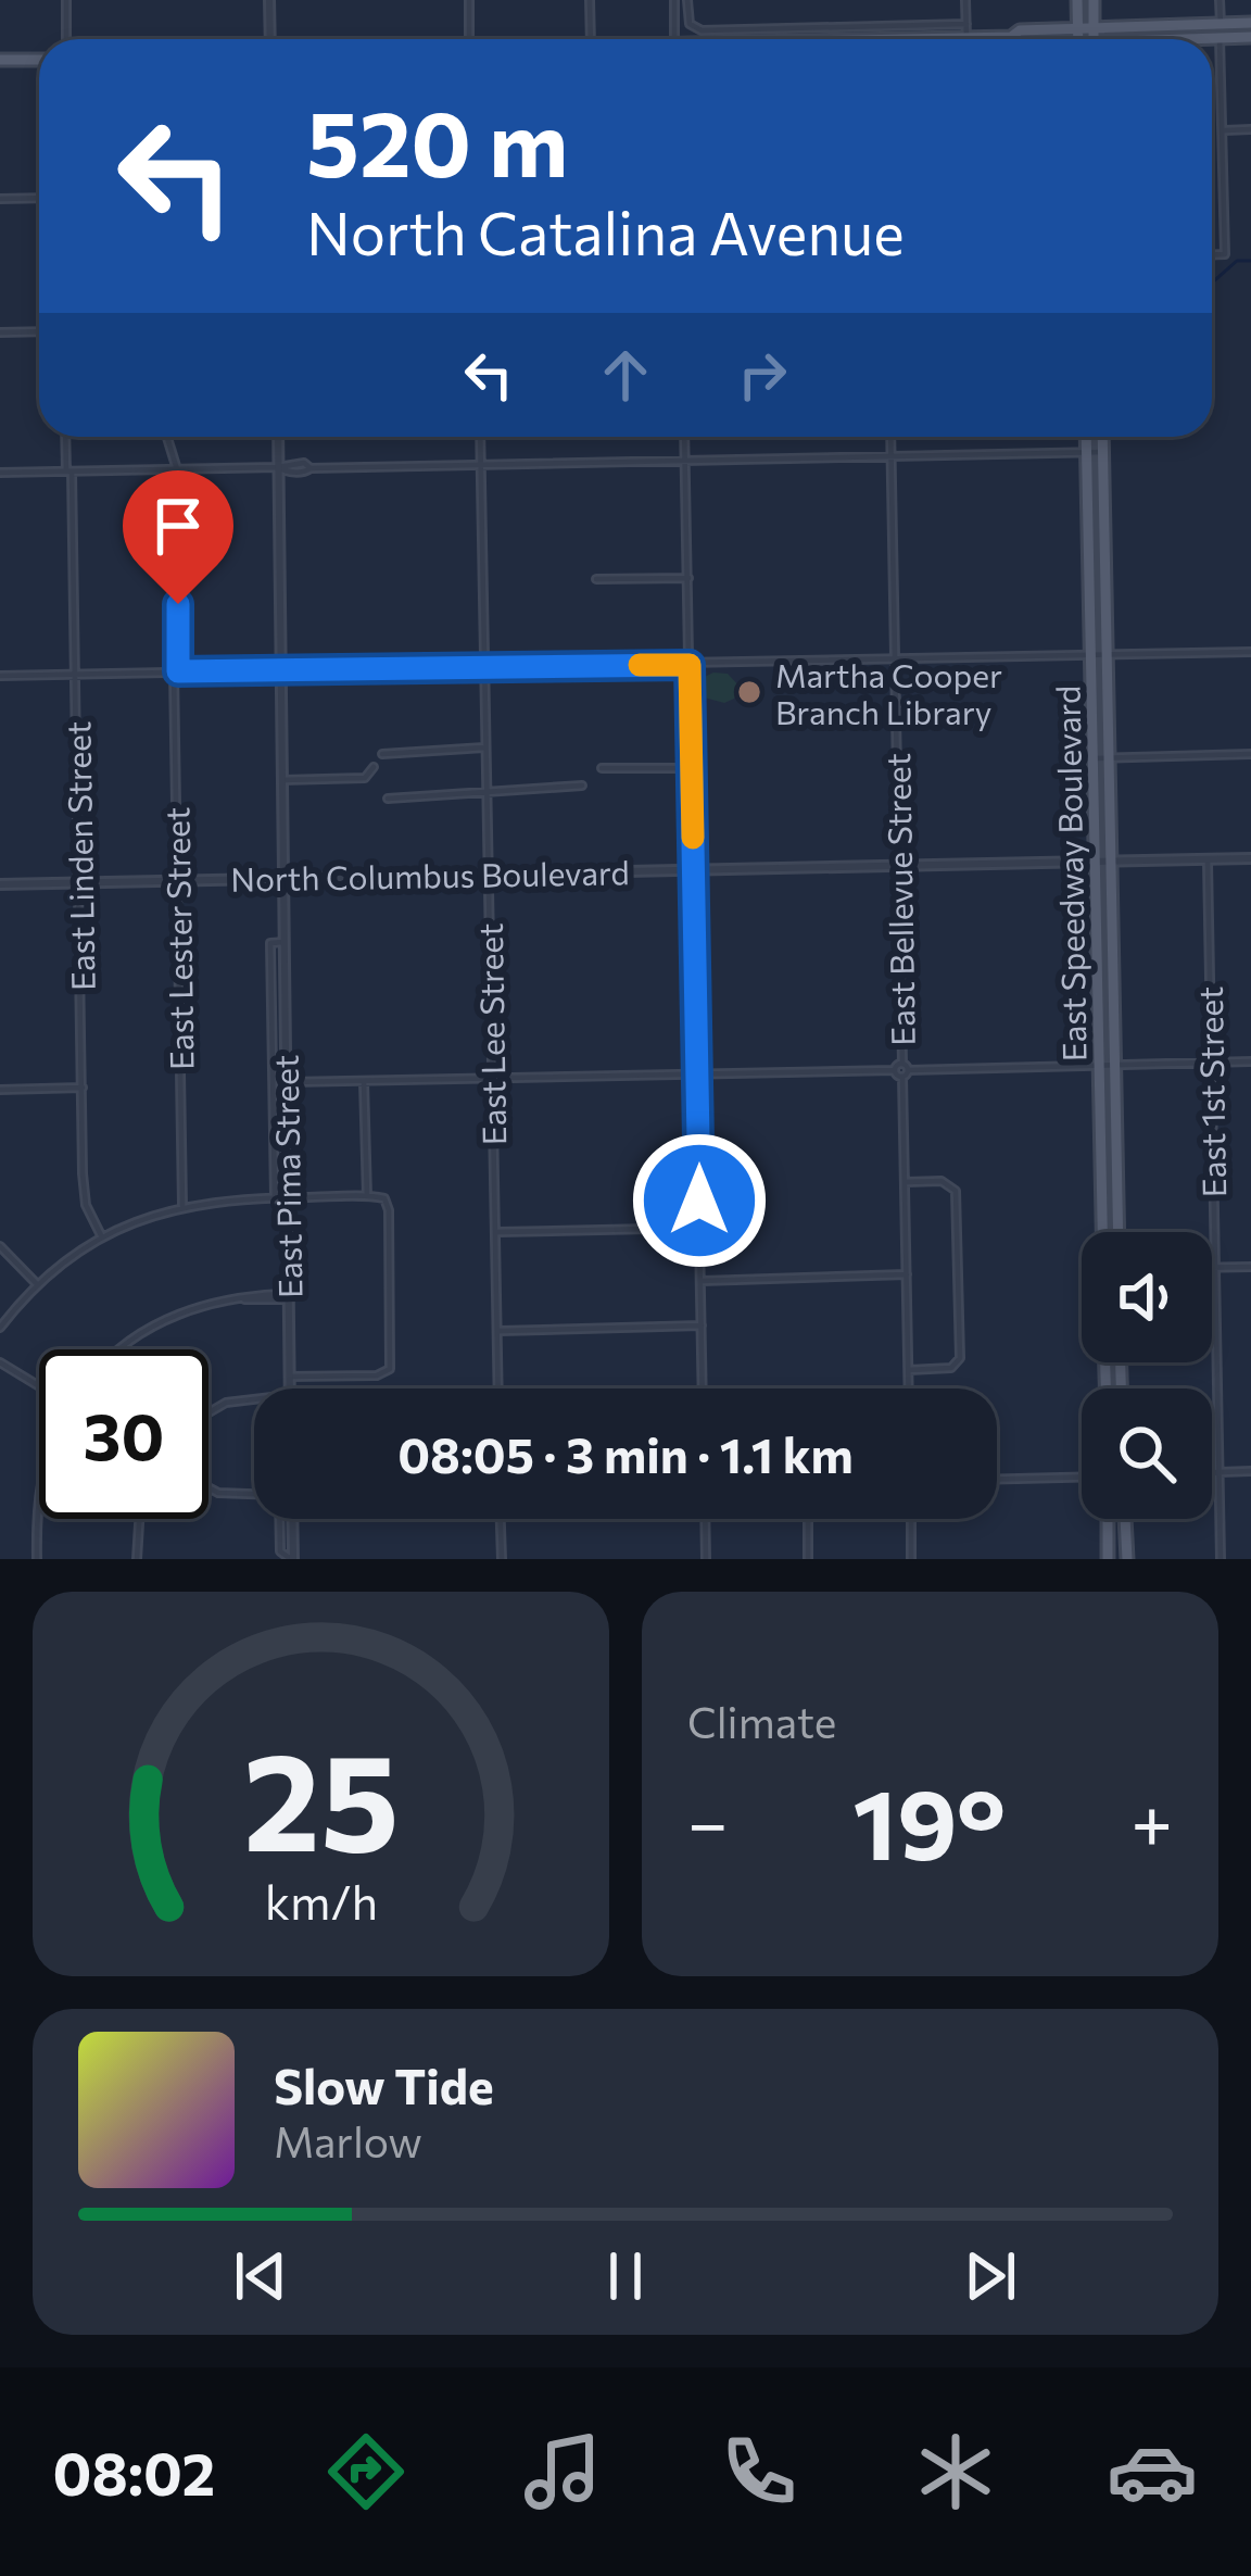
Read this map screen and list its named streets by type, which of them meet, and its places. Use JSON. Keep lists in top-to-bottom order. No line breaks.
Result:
{"streets":{"main road":["East Speedway Boulevard"],"street":["East Linden Street","North Columbus Boulevard","East Bellevue Street","East Lester Street","East Lee Street","East 1st Street","East Pima Street"]},"crossings":[["East Linden Street","North Columbus Boulevard"],["East Speedway Boulevard","North Columbus Boulevard"],["North Columbus Boulevard","East Bellevue Street"],["North Columbus Boulevard","East Lester Street"],["North Columbus Boulevard","East Lee Street"],["North Columbus Boulevard","East 1st Street"],["North Columbus Boulevard","East Pima Street"]],"places":["Martha Cooper Branch Library"],"page":{"turn":["520 m","North Catalina Avenue"],"limit":"30","trip":"08:05 · 3 min · 1.1 km","tile":"Climate","heat":["−","19°","+"],"song":["Slow Tide","Marlow"],"tabs":"08:02","gauge":["25","km/h"]}}
